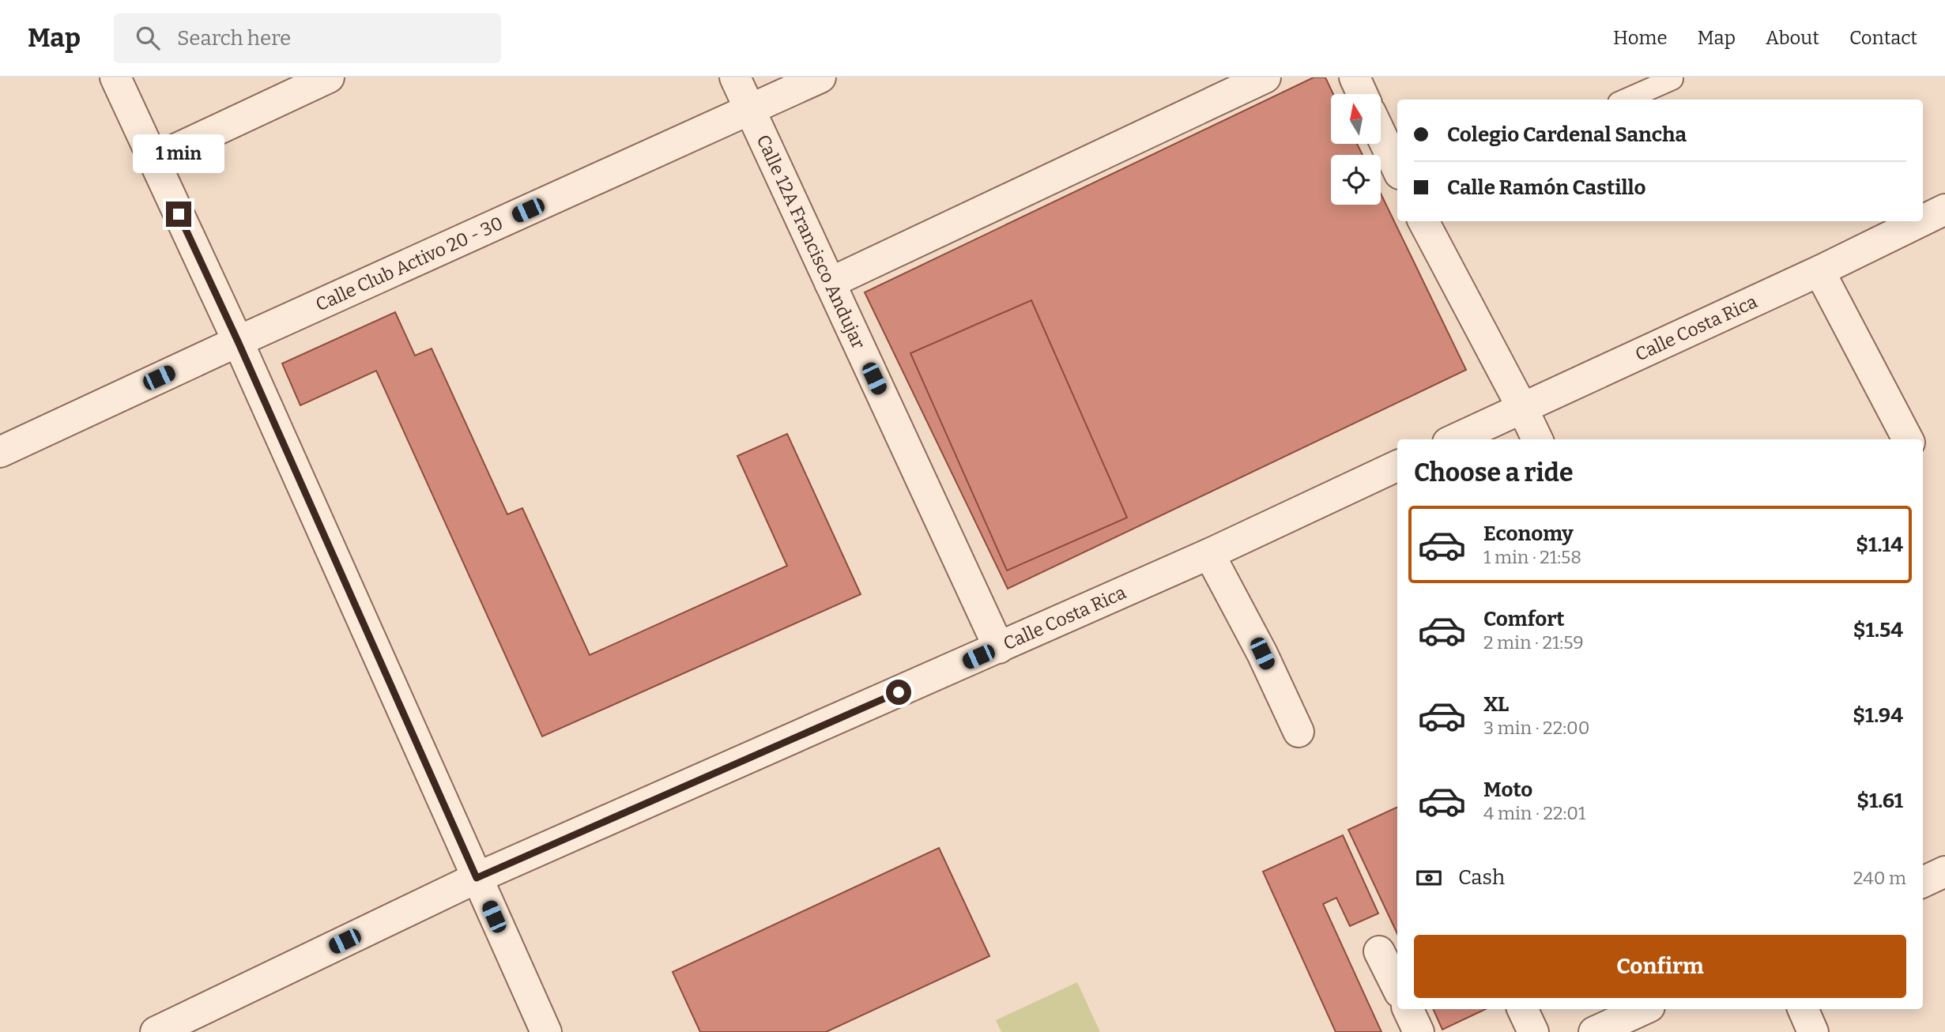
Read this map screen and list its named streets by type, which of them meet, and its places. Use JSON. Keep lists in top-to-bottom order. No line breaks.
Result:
{"streets":{"street":["Calle 12A Francisco Andujar","Calle Club Activo 20 - 30","Calle Costa Rica"]},"crossings":[["Calle 12A Francisco Andujar","Calle Club Activo 20 - 30"],["Calle 12A Francisco Andujar","Calle Costa Rica"]],"north":"top","page":{"header":"Map","search":"Search here","nav":["Home","Map","About","Contact"],"banner":["Colegio Cardenal Sancha","Calle Ramón Castillo"],"bubble":"1 min","heading":"Choose a ride","list":[{"name":"Economy","note":"1 min · 21:58","value":"$1.14"},{"name":"Comfort","note":"2 min · 21:59","value":"$1.54"},{"name":"XL","note":"3 min · 22:00","value":"$1.94"},{"name":"Moto","note":"4 min · 22:01","value":"$1.61"}],"pay":["Cash","240 m"],"buttons":"Confirm"}}
